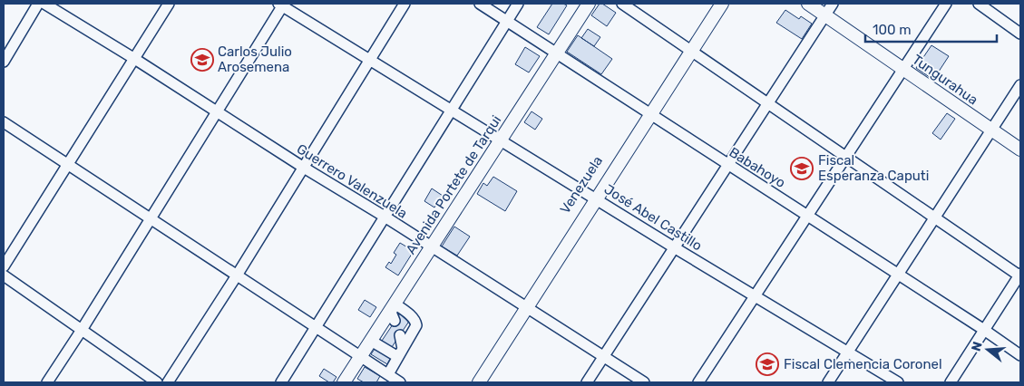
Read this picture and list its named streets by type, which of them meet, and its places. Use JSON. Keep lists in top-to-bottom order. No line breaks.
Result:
{"streets":{"main road":["Tungurahua","Avenida Portete de Tarqui","Venezuela"],"street":["Babahoyo","Guerrero Valenzuela","José Abel Castillo"]},"crossings":[["Babahoyo","Avenida Portete de Tarqui"],["Babahoyo","Venezuela"],["Guerrero Valenzuela","Avenida Portete de Tarqui"],["Guerrero Valenzuela","Venezuela"],["Avenida Portete de Tarqui","José Abel Castillo"],["Venezuela","José Abel Castillo"]],"places":{"school or university":["Carlos Julio Arosemena","Fiscal Esperanza Caputi","Fiscal Clemencia Coronel"]},"scale_bar":"100 m","north":"left"}
